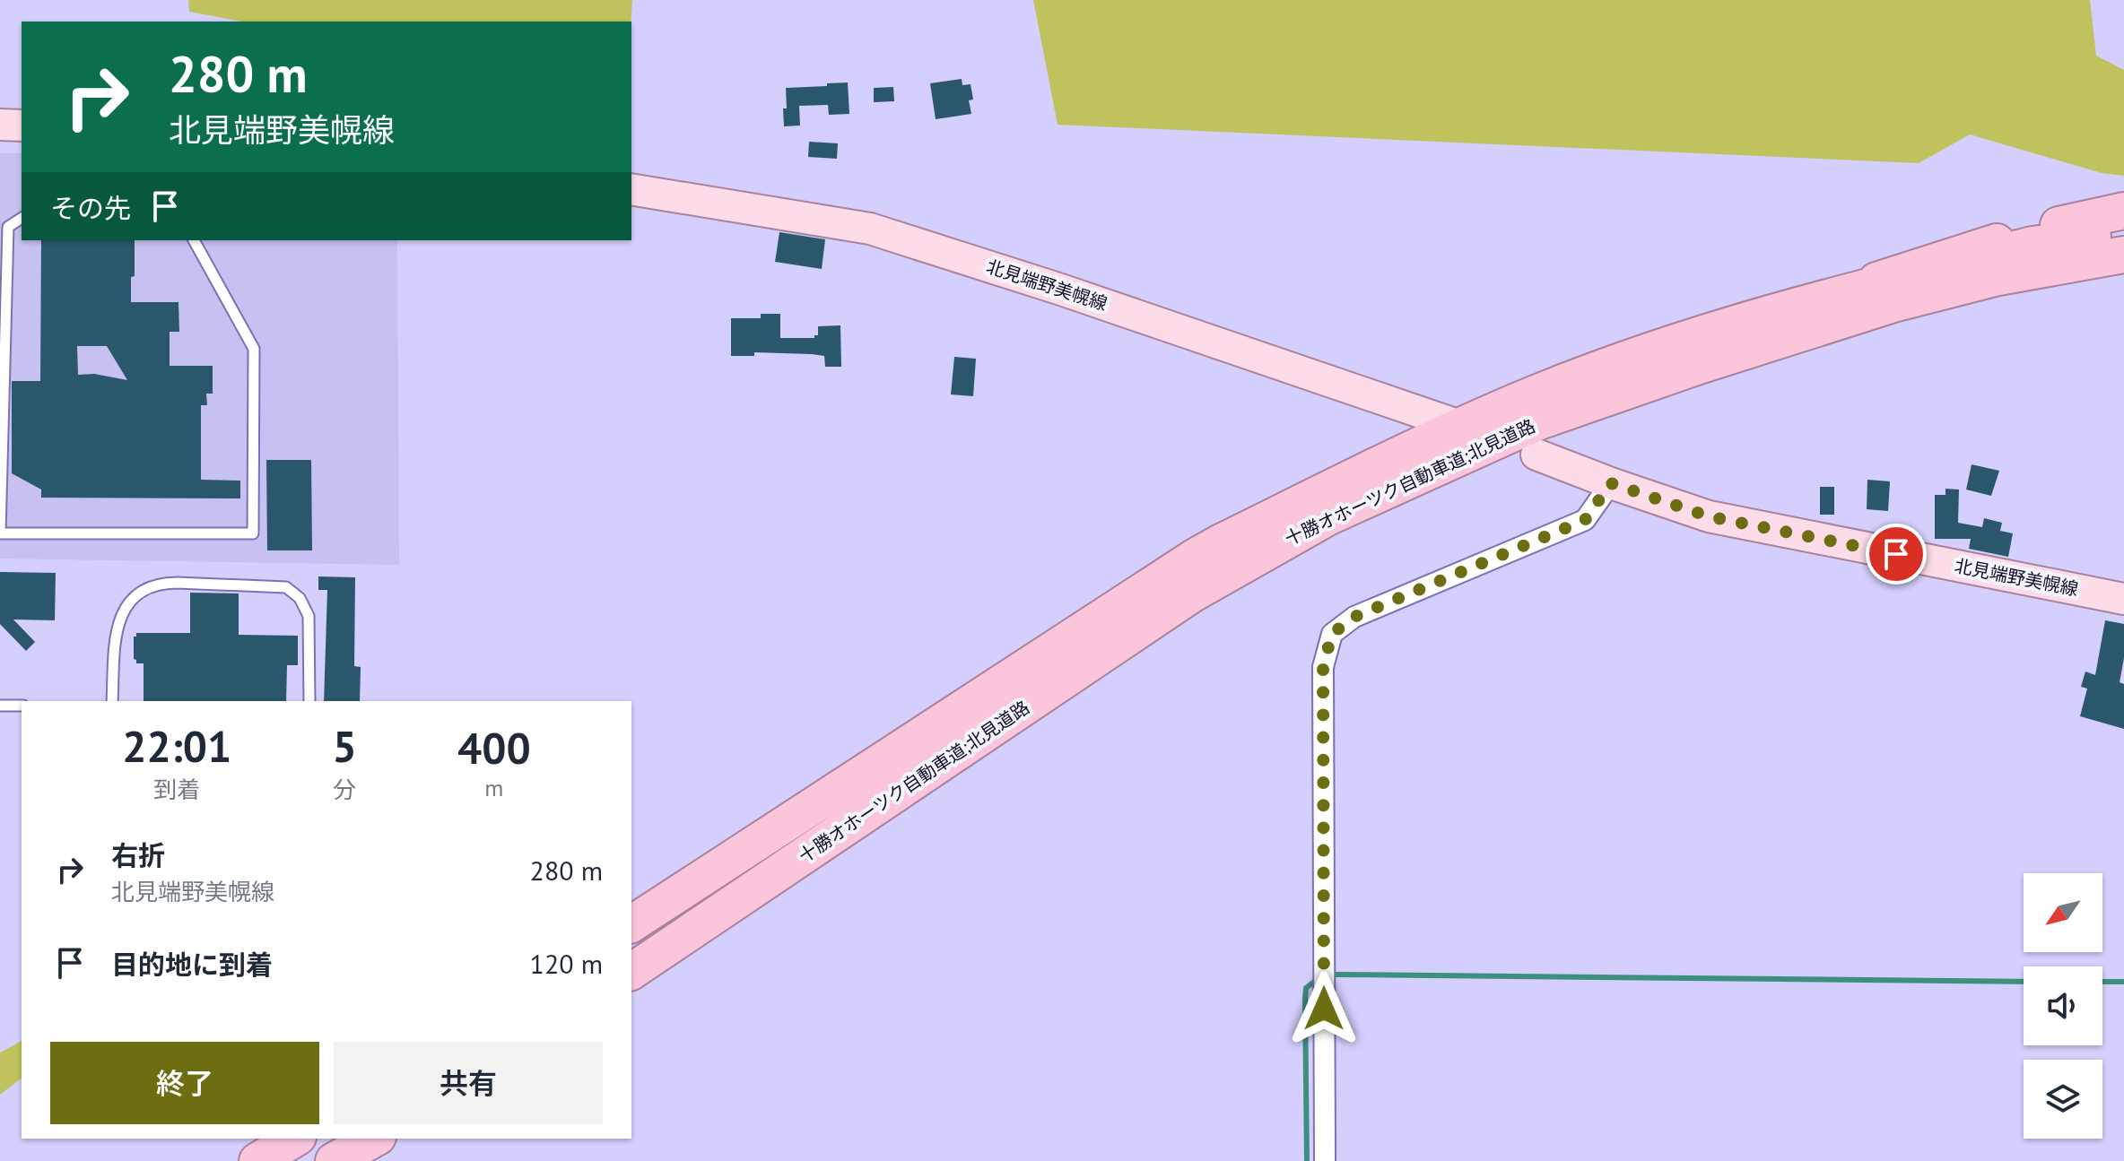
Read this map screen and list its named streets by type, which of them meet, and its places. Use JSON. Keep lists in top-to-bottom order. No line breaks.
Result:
{"streets":{"highway":["十勝オホーツク自動車道;北見道路"],"main road":["北見端野美幌線"]},"north":"bottom left","page":{"turn":["280 m","北見端野美幌線"],"then":"その先","eta":["22:01","到着","5","分","400","m"],"list":[{"name":"右折","note":"北見端野美幌線","value":"280 m"},{"name":"目的地に到着","value":"120 m"}],"buttons":["終了","共有"]}}
